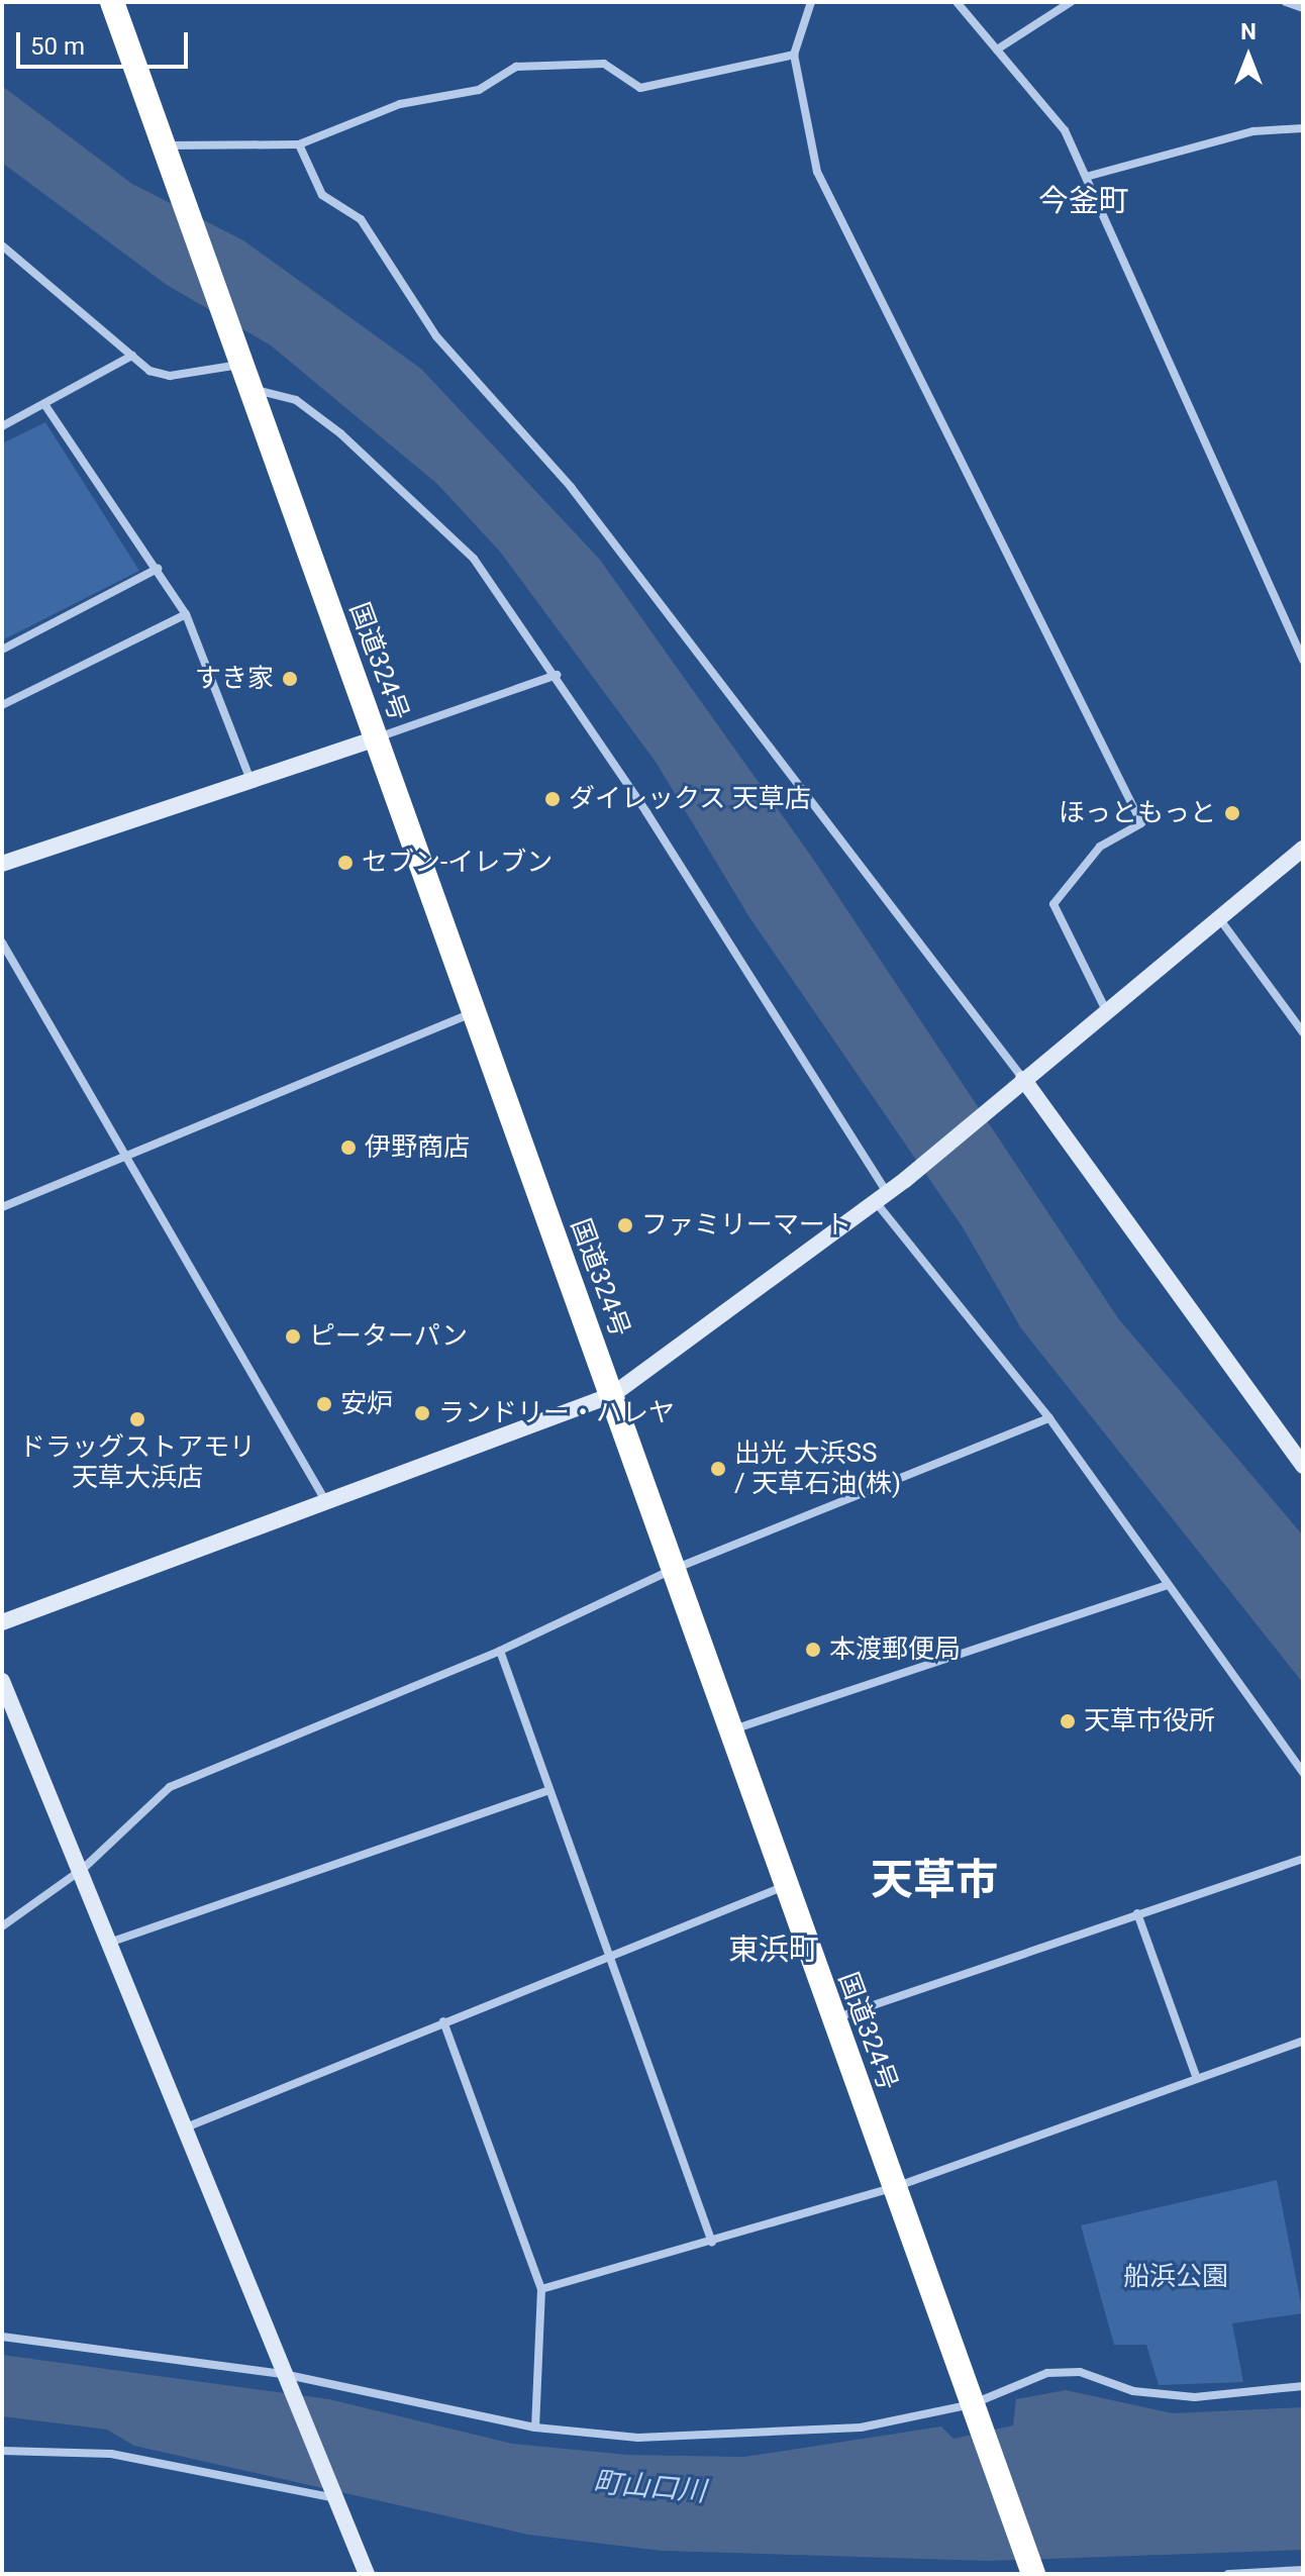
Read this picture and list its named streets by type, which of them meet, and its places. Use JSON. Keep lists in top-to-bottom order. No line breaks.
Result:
{"streets":{"highway":["国道324号"]},"districts":["今釜町","天草市","東浜町"],"water":["町山口川"],"parks":["船浜公園"],"places":["すき家","ダイレックス 天草店","ほっともっと","セブン-イレブン","伊野商店","ファミリーマート","ピーターパン","安炉","ランドリー・ハレヤ","ドラッグストアモリ 天草大浜店","出光 大浜SS / 天草石油(株)","本渡郵便局","天草市役所"],"scale_bar":"50 m","north":"top"}
